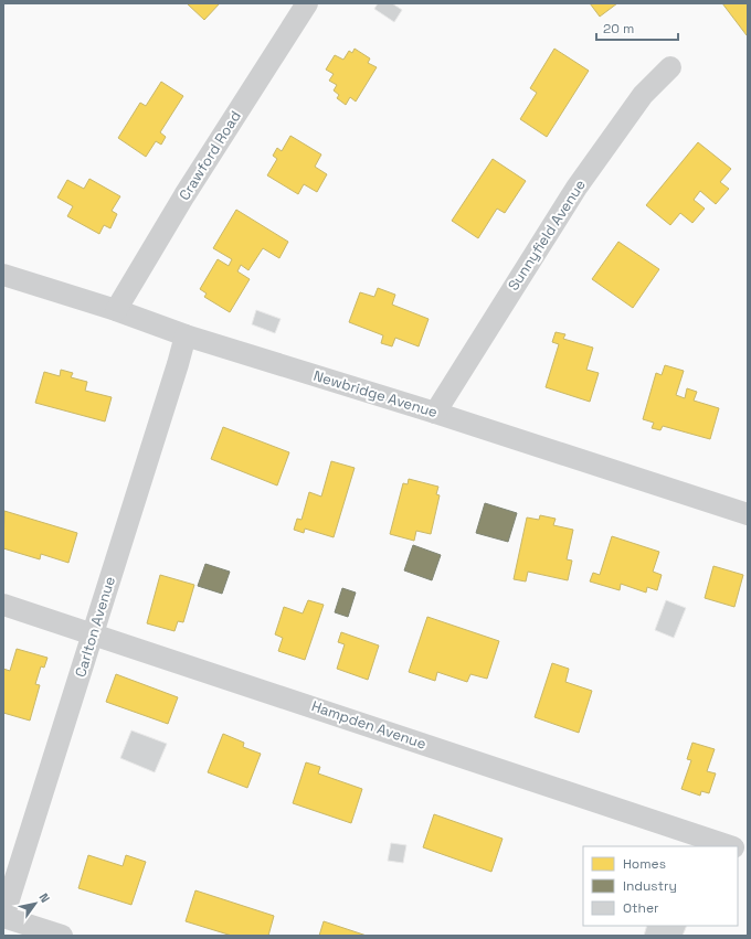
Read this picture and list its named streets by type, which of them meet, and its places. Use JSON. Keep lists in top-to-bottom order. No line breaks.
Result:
{"streets":{"street":["Crawford Road","Sunnyfield Avenue","Newbridge Avenue","Carlton Avenue","Hampden Avenue"]},"crossings":[["Crawford Road","Newbridge Avenue"],["Sunnyfield Avenue","Newbridge Avenue"],["Newbridge Avenue","Carlton Avenue"],["Carlton Avenue","Hampden Avenue"]],"legend":["Homes","Industry","Other"],"scale_bar":"20 m","north":"top right"}
